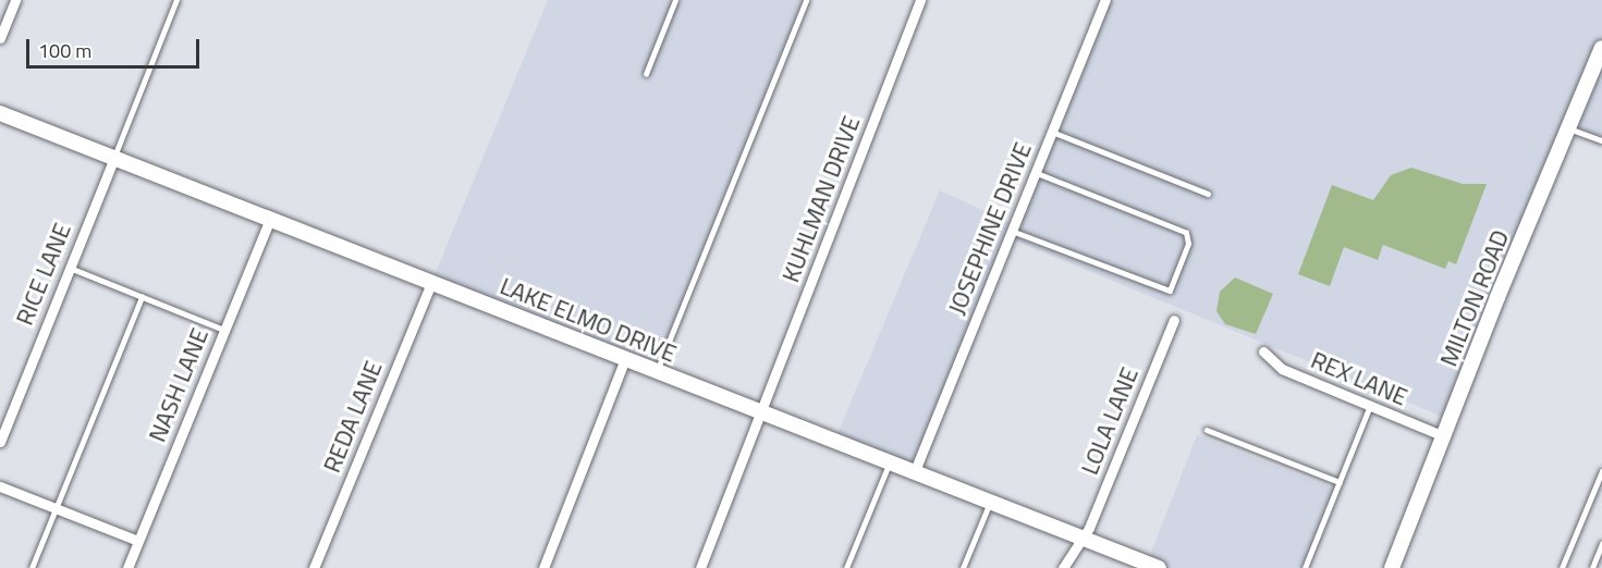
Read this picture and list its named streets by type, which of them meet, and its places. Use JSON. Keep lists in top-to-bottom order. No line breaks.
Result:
{"streets":{"main road":["MILTON ROAD","LAKE ELMO DRIVE"],"street":["KUHLMAN DRIVE","JOSEPHINE DRIVE","RICE LANE","REX LANE","NASH LANE","REDA LANE","LOLA LANE"]},"crossings":[["KUHLMAN DRIVE","LAKE ELMO DRIVE"],["JOSEPHINE DRIVE","LAKE ELMO DRIVE"],["RICE LANE","LAKE ELMO DRIVE"],["MILTON ROAD","REX LANE"],["LAKE ELMO DRIVE","NASH LANE"],["LAKE ELMO DRIVE","REDA LANE"],["LAKE ELMO DRIVE","LOLA LANE"]],"scale_bar":"100 m"}
